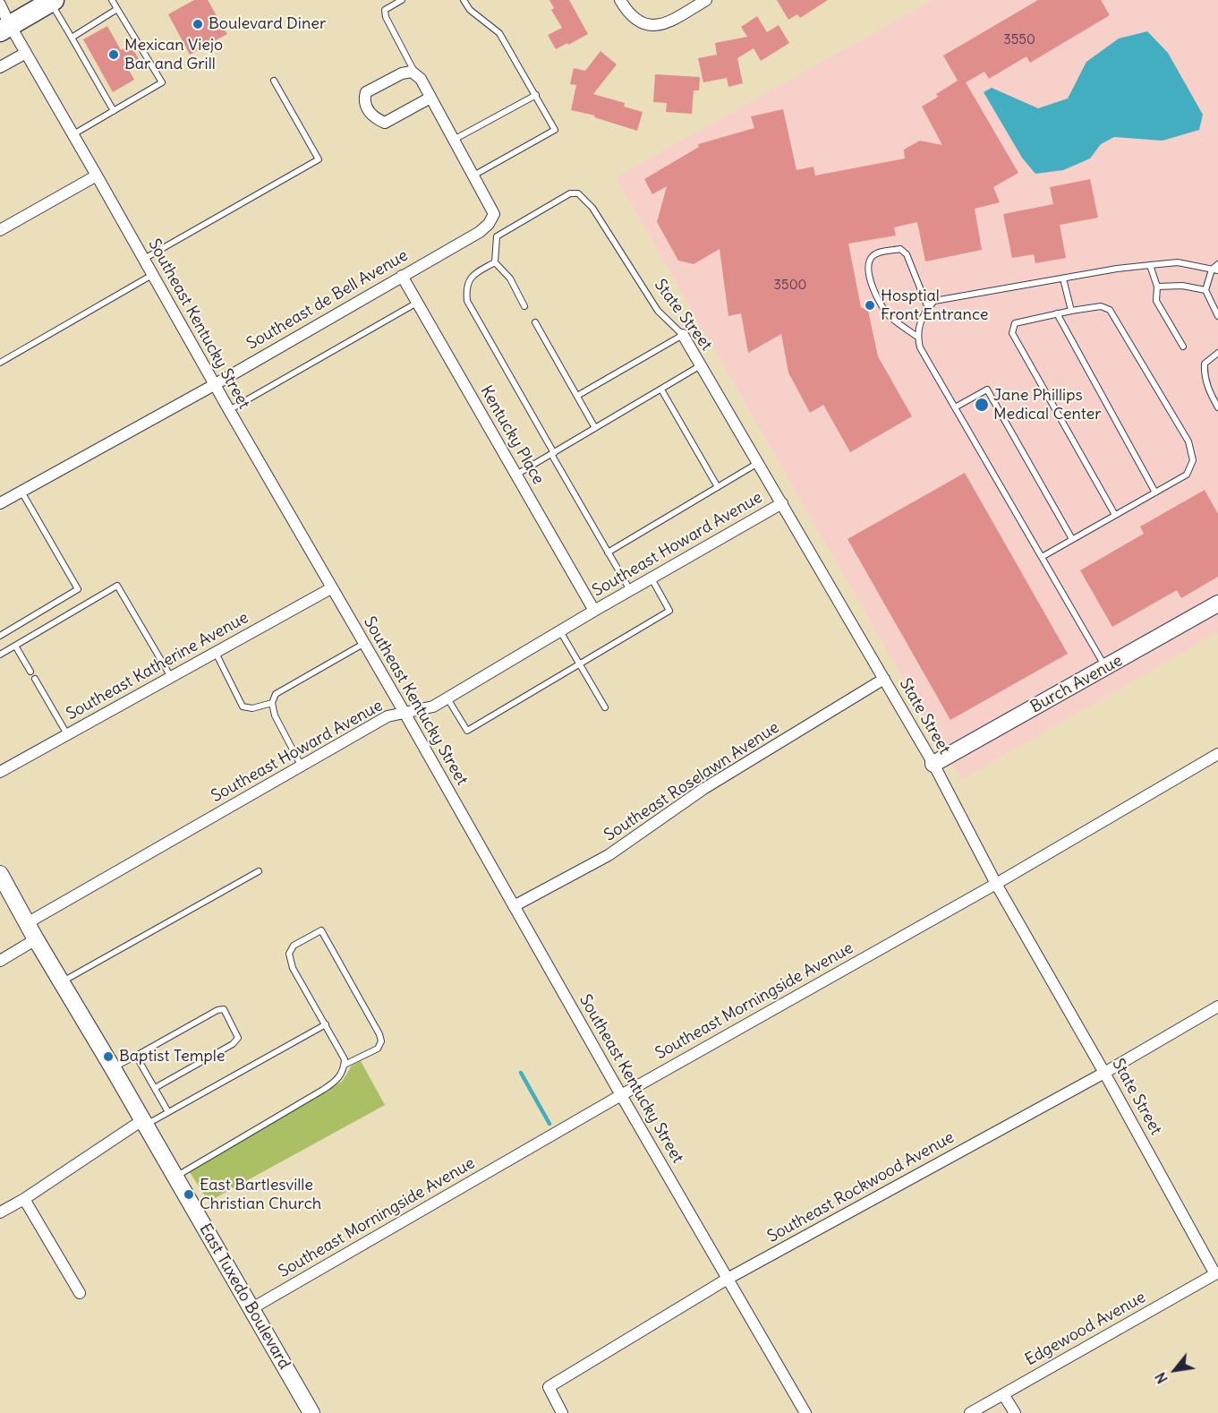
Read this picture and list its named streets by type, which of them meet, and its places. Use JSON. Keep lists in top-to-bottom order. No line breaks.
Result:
{"streets":{"main road":["Burch Avenue","East Tuxedo Boulevard"],"street":["Southeast de Bell Avenue","State Street","Southeast Kentucky Street","Kentucky Place","Southeast Howard Avenue","Southeast Katherine Avenue","Southeast Roselawn Avenue","Southeast Morningside Avenue","Southeast Rockwood Avenue","Edgewood Avenue"]},"crossings":[["Southeast de Bell Avenue","Southeast Kentucky Street"],["Southeast de Bell Avenue","Kentucky Place"],["State Street","Southeast Howard Avenue"],["State Street","Burch Avenue"],["State Street","Southeast Roselawn Avenue"],["State Street","Southeast Morningside Avenue"],["State Street","Southeast Rockwood Avenue"],["State Street","Edgewood Avenue"],["Southeast Kentucky Street","Southeast Howard Avenue"],["Southeast Kentucky Street","Southeast Katherine Avenue"],["Southeast Kentucky Street","Southeast Roselawn Avenue"],["Southeast Kentucky Street","Southeast Morningside Avenue"],["Southeast Kentucky Street","Southeast Rockwood Avenue"],["Kentucky Place","Southeast Howard Avenue"],["Southeast Howard Avenue","East Tuxedo Boulevard"],["Southeast Morningside Avenue","East Tuxedo Boulevard"]],"places":["Boulevard Diner","Mexican Viejo Bar and Grill","Hosptial Front Entrance","Jane Phillips Medical Center","Baptist Temple","East Bartlesville Christian Church"],"house_numbers":["3550","3500"],"north":"bottom left"}
